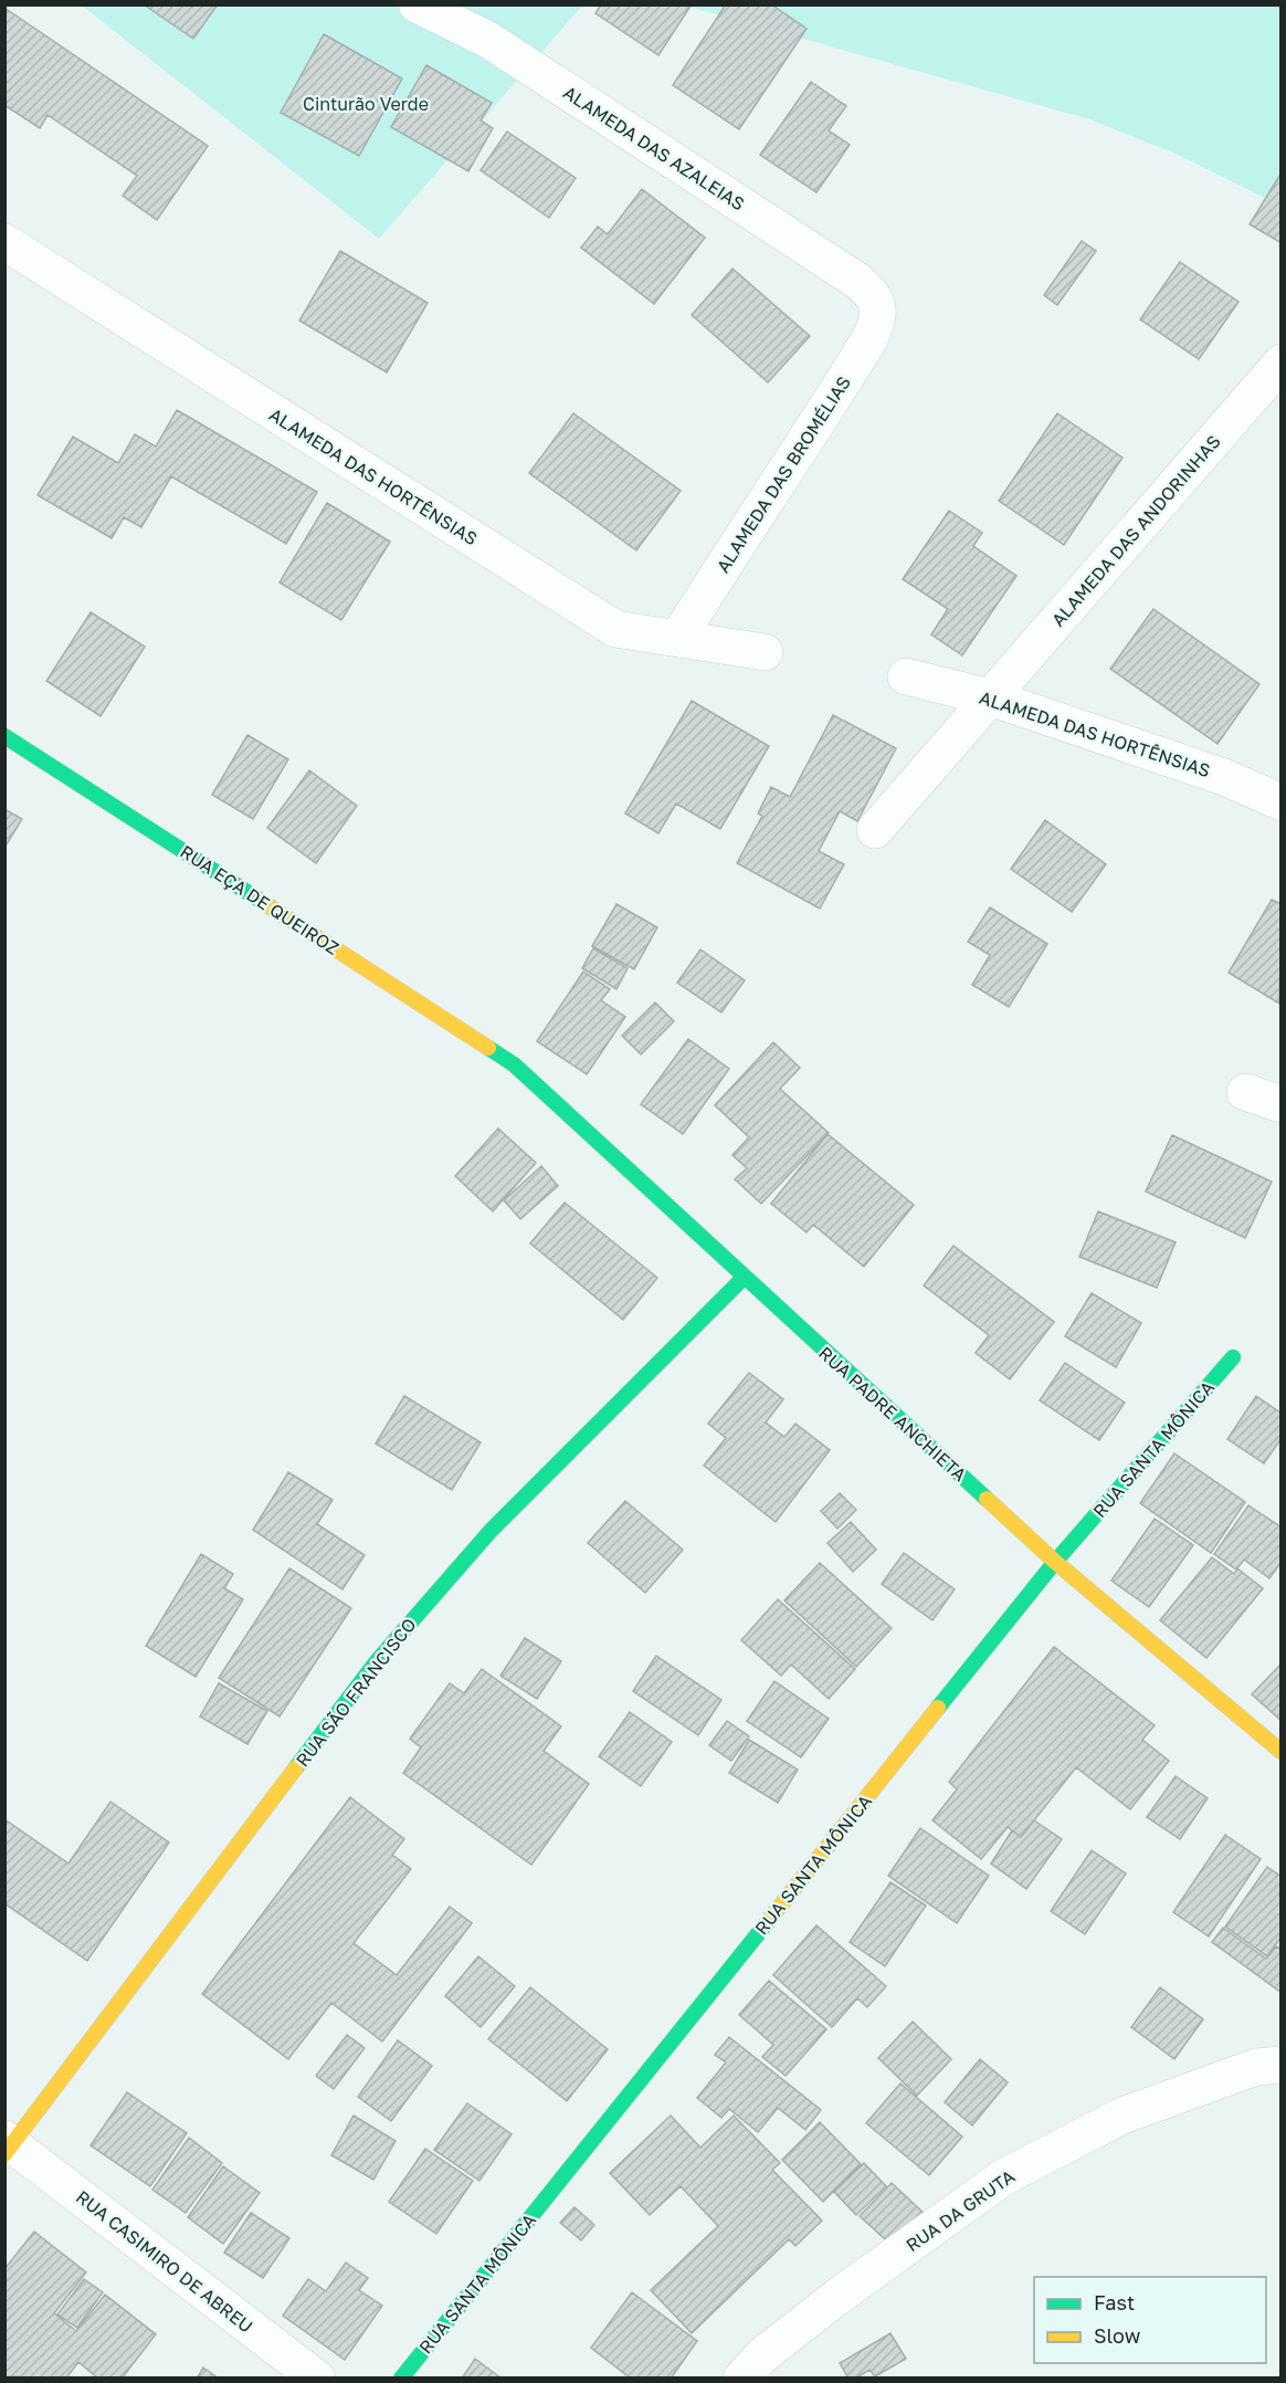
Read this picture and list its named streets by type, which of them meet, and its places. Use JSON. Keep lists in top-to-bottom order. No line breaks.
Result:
{"streets":{"street":["ALAMEDA DAS AZALEIAS","ALAMEDA DAS BROMÉLIAS","ALAMEDA DAS HORTÊNSIAS","ALAMEDA DAS ANDORINHAS","RUA EÇA DE QUEIROZ","RUA PADRE ANCHIETA","RUA SANTA MÔNICA","RUA SÃO FRANCISCO","RUA DA GRUTA","RUA CASIMIRO DE ABREU"]},"crossings":[["ALAMEDA DAS AZALEIAS","ALAMEDA DAS BROMÉLIAS"],["ALAMEDA DAS BROMÉLIAS","ALAMEDA DAS HORTÊNSIAS"],["ALAMEDA DAS HORTÊNSIAS","ALAMEDA DAS ANDORINHAS"],["RUA EÇA DE QUEIROZ","RUA PADRE ANCHIETA"],["RUA PADRE ANCHIETA","RUA SANTA MÔNICA"],["RUA PADRE ANCHIETA","RUA SÃO FRANCISCO"],["RUA SÃO FRANCISCO","RUA CASIMIRO DE ABREU"]],"parks":["Cinturão Verde"],"legend":["Fast","Slow"]}
